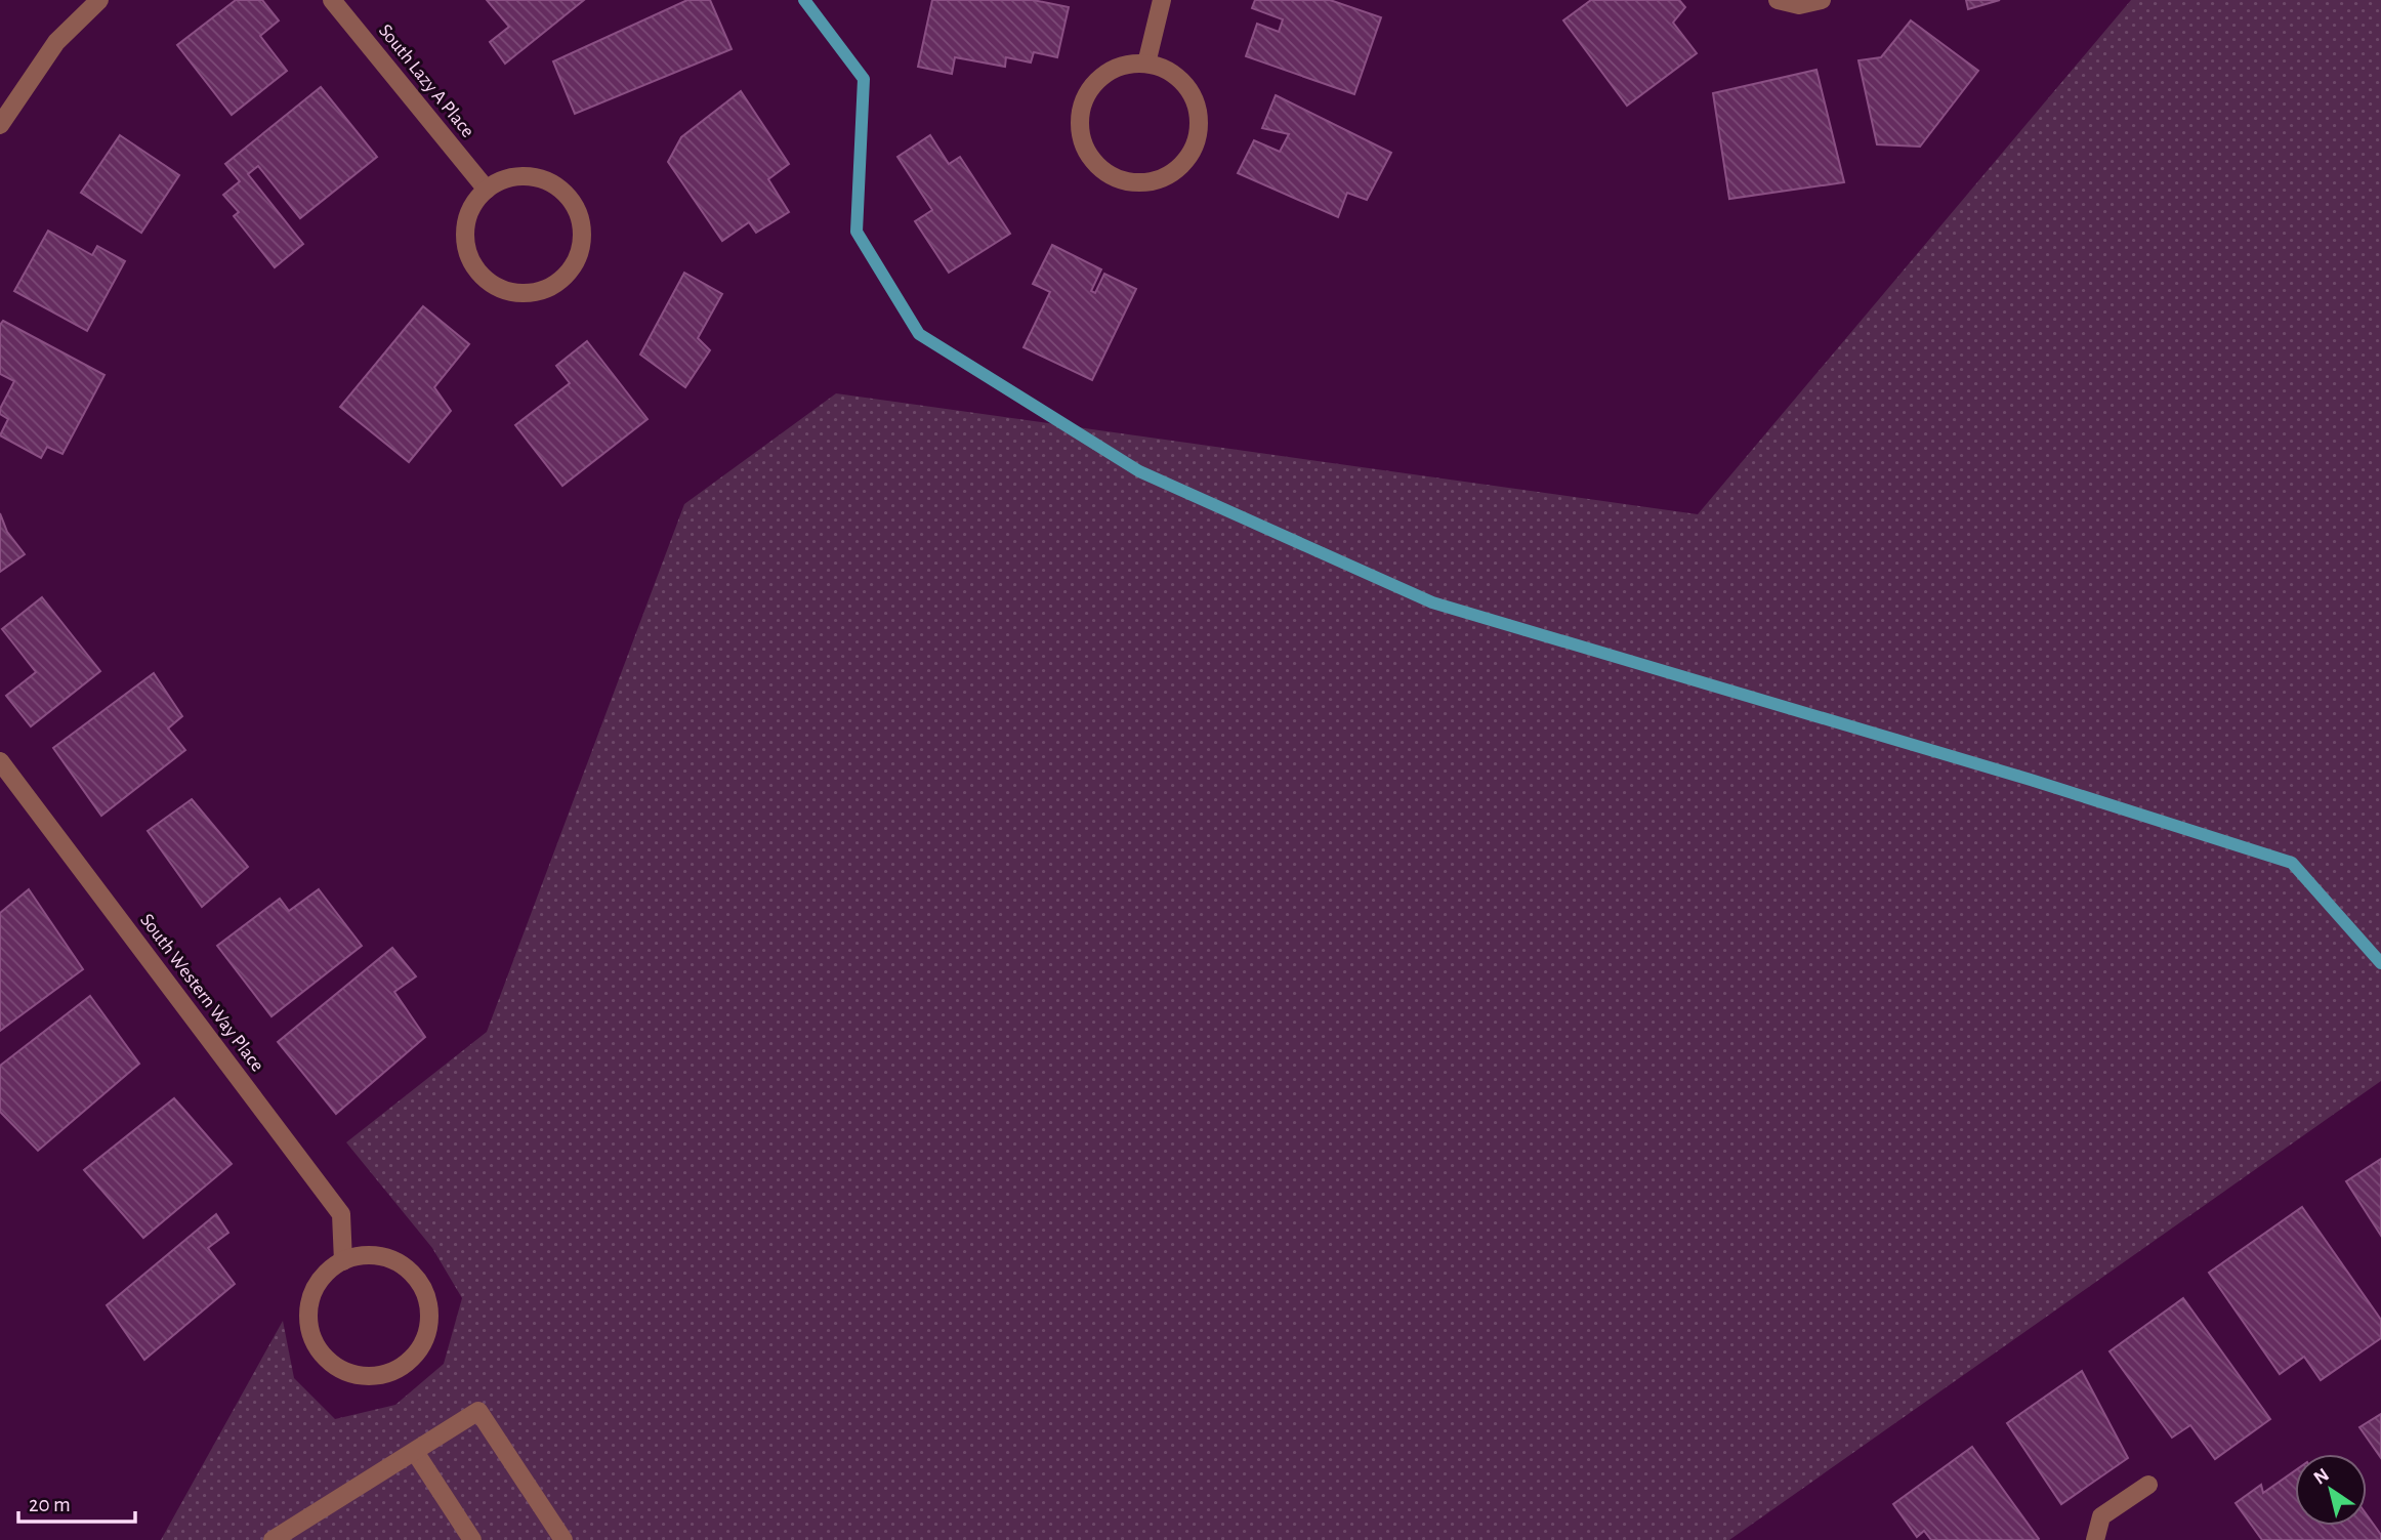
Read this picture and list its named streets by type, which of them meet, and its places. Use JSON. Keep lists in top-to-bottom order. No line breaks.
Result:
{"streets":{"street":["South Lazy A Place","South Western Way Place"]},"scale_bar":"20 m","north":"top left"}
